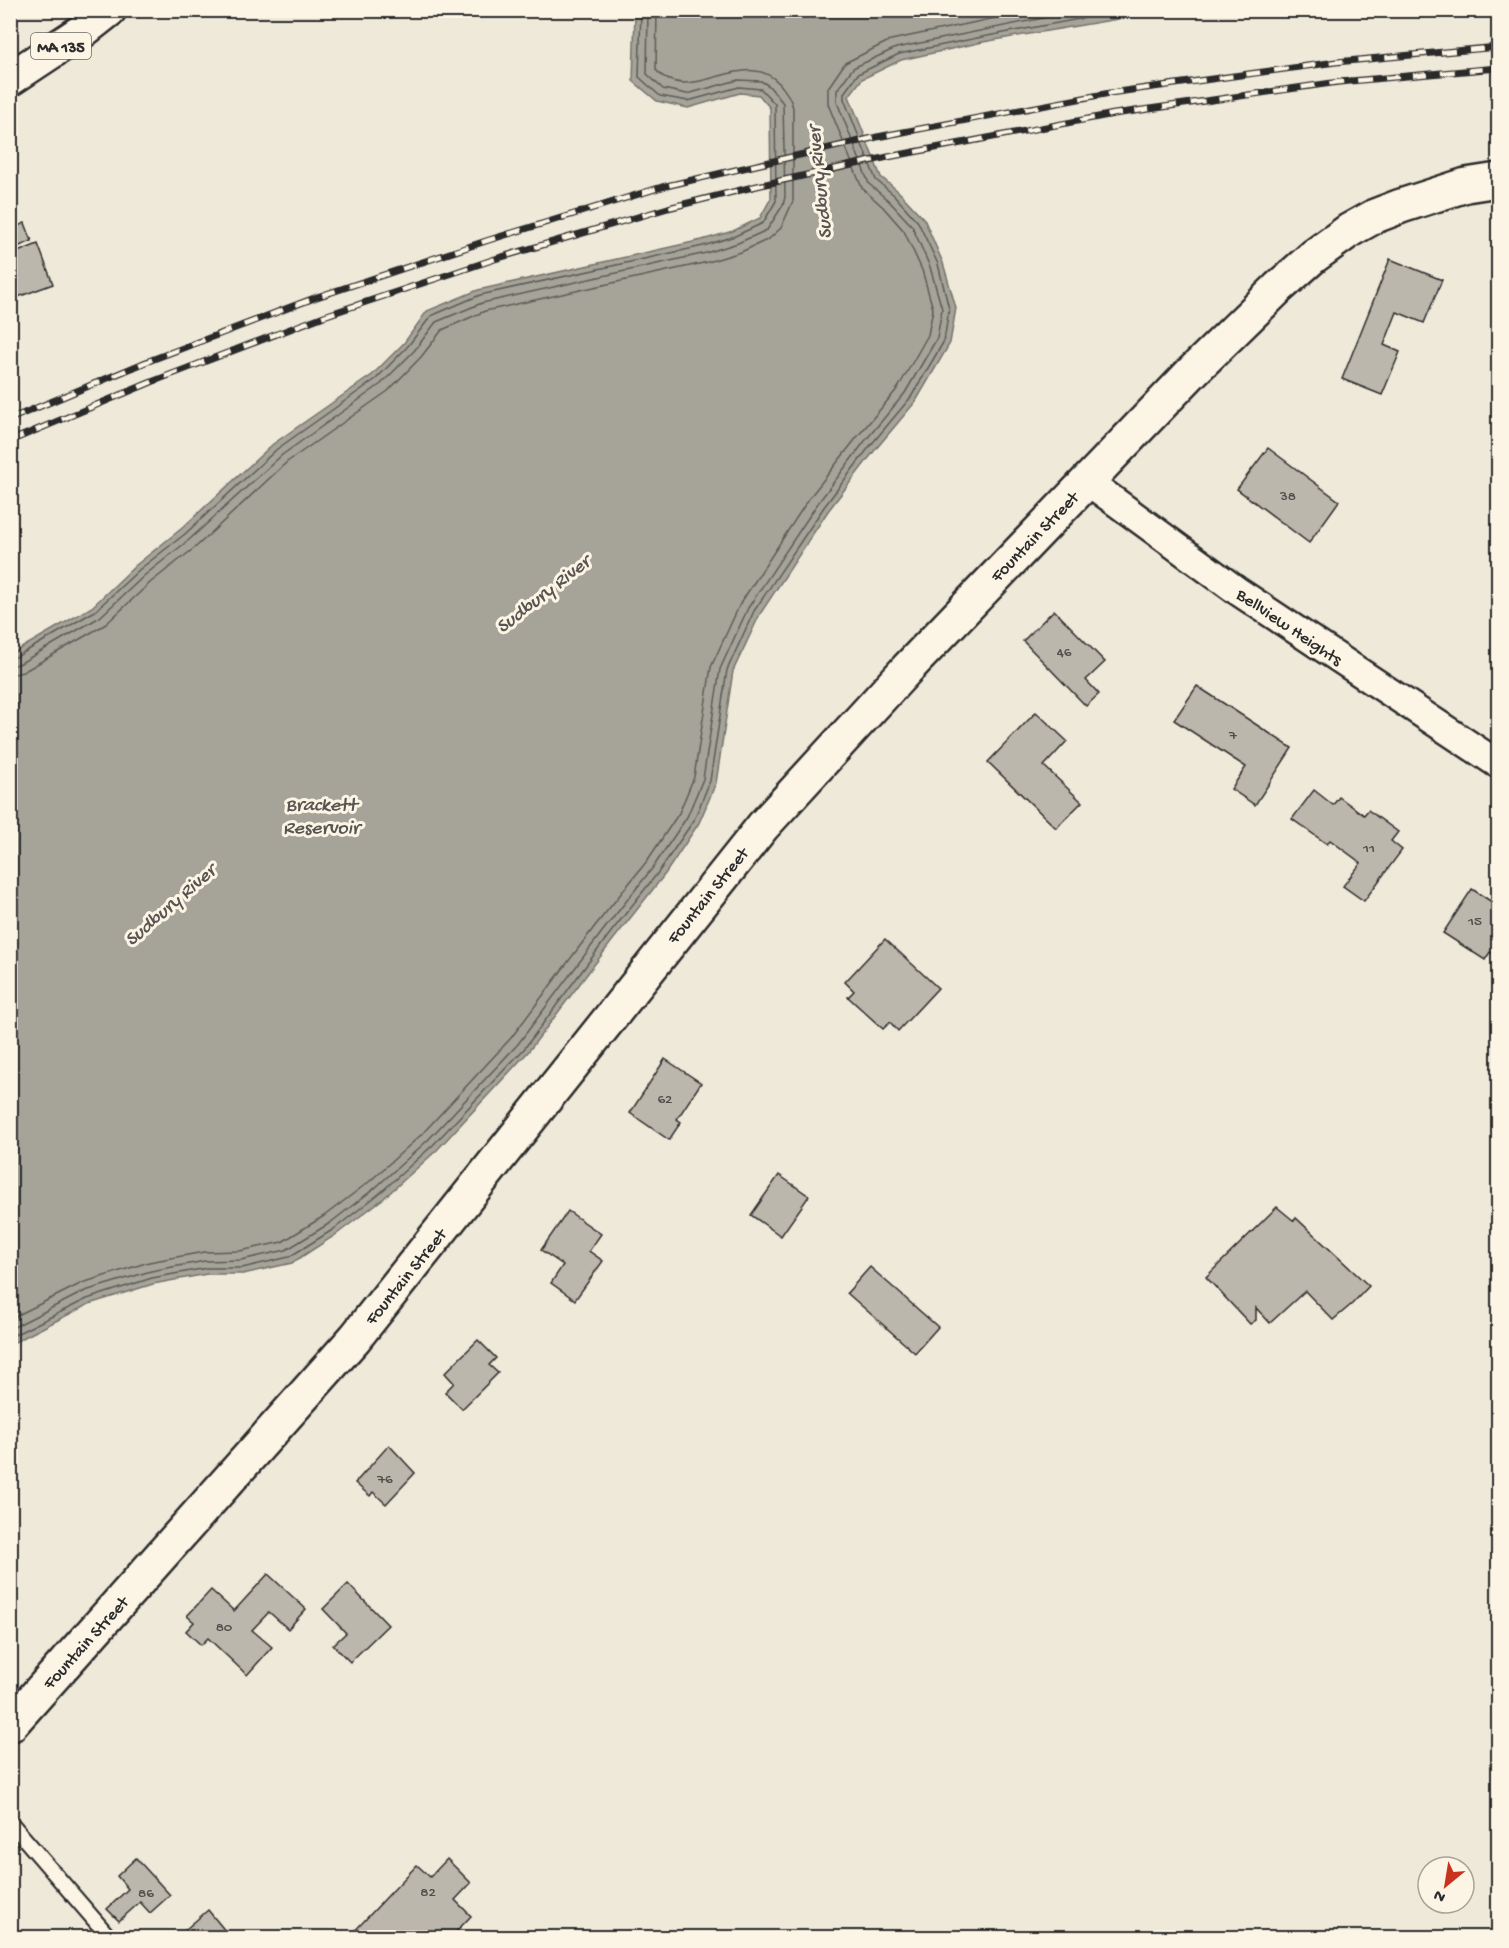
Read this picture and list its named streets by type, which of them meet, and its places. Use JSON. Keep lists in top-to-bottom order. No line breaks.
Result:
{"streets":{"street":["MA 135","Fountain Street","Bellview Heights"]},"crossings":[["Fountain Street","Bellview Heights"]],"water":["Sudbury River","Brackett Reservoir"],"house_numbers":["38","46","7","11","15","62","76","80","82","86"],"north":"bottom left"}
